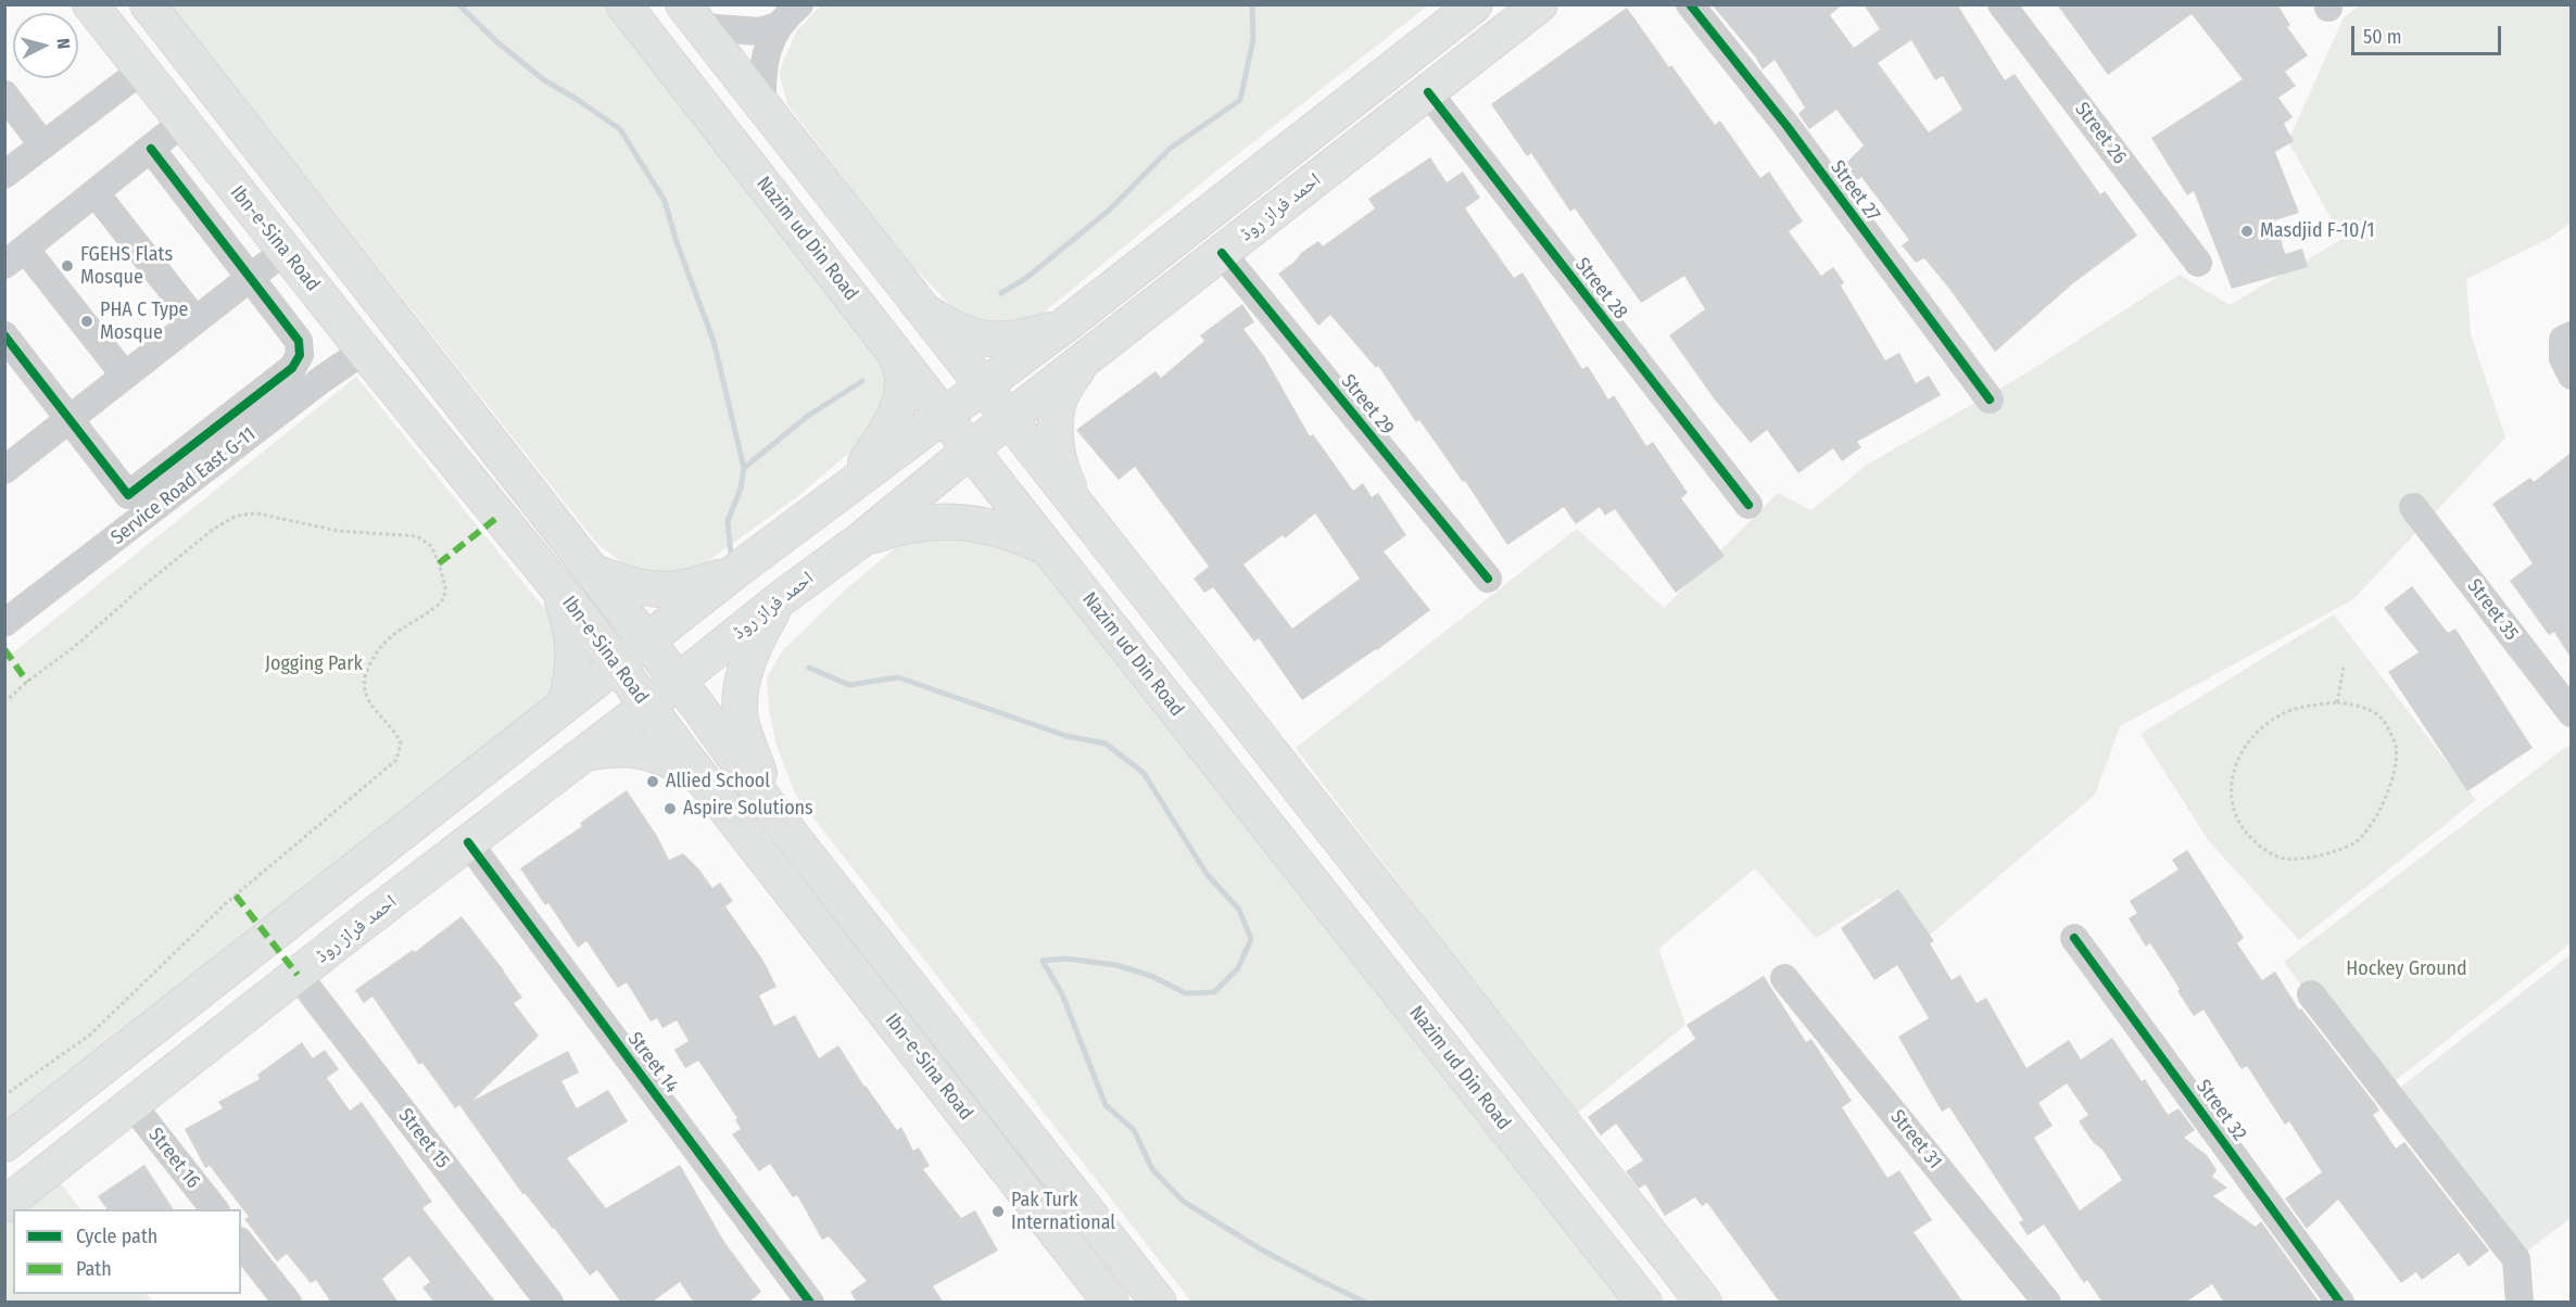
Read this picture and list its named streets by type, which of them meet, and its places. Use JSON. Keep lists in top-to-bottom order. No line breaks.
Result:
{"streets":{"main road":["احمد فراز روڈ","Ibn-e-Sina Road","Nazim ud Din Road"],"street":["Street 26","Street 27","Street 28","Street 29","Service Road East G-11","Street 35","Street 14","Street 32","Street 15","Street 31","Street 16"]},"crossings":[["احمد فراز روڈ","Ibn-e-Sina Road"],["احمد فراز روڈ","Nazim ud Din Road"],["احمد فراز روڈ","Street 28"],["احمد فراز روڈ","Street 29"],["احمد فراز روڈ","Street 14"],["احمد فراز روڈ","Street 15"],["احمد فراز روڈ","Street 16"],["Ibn-e-Sina Road","Service Road East G-11"]],"parks":["Jogging Park","Hockey Ground"],"places":["Masdjid F-10/1","FGEHS Flats Mosque","PHA C Type Mosque","Allied School","Aspire Solutions","Pak Turk International"],"legend":["Cycle path","Path"],"scale_bar":"50 m","north":"right"}
